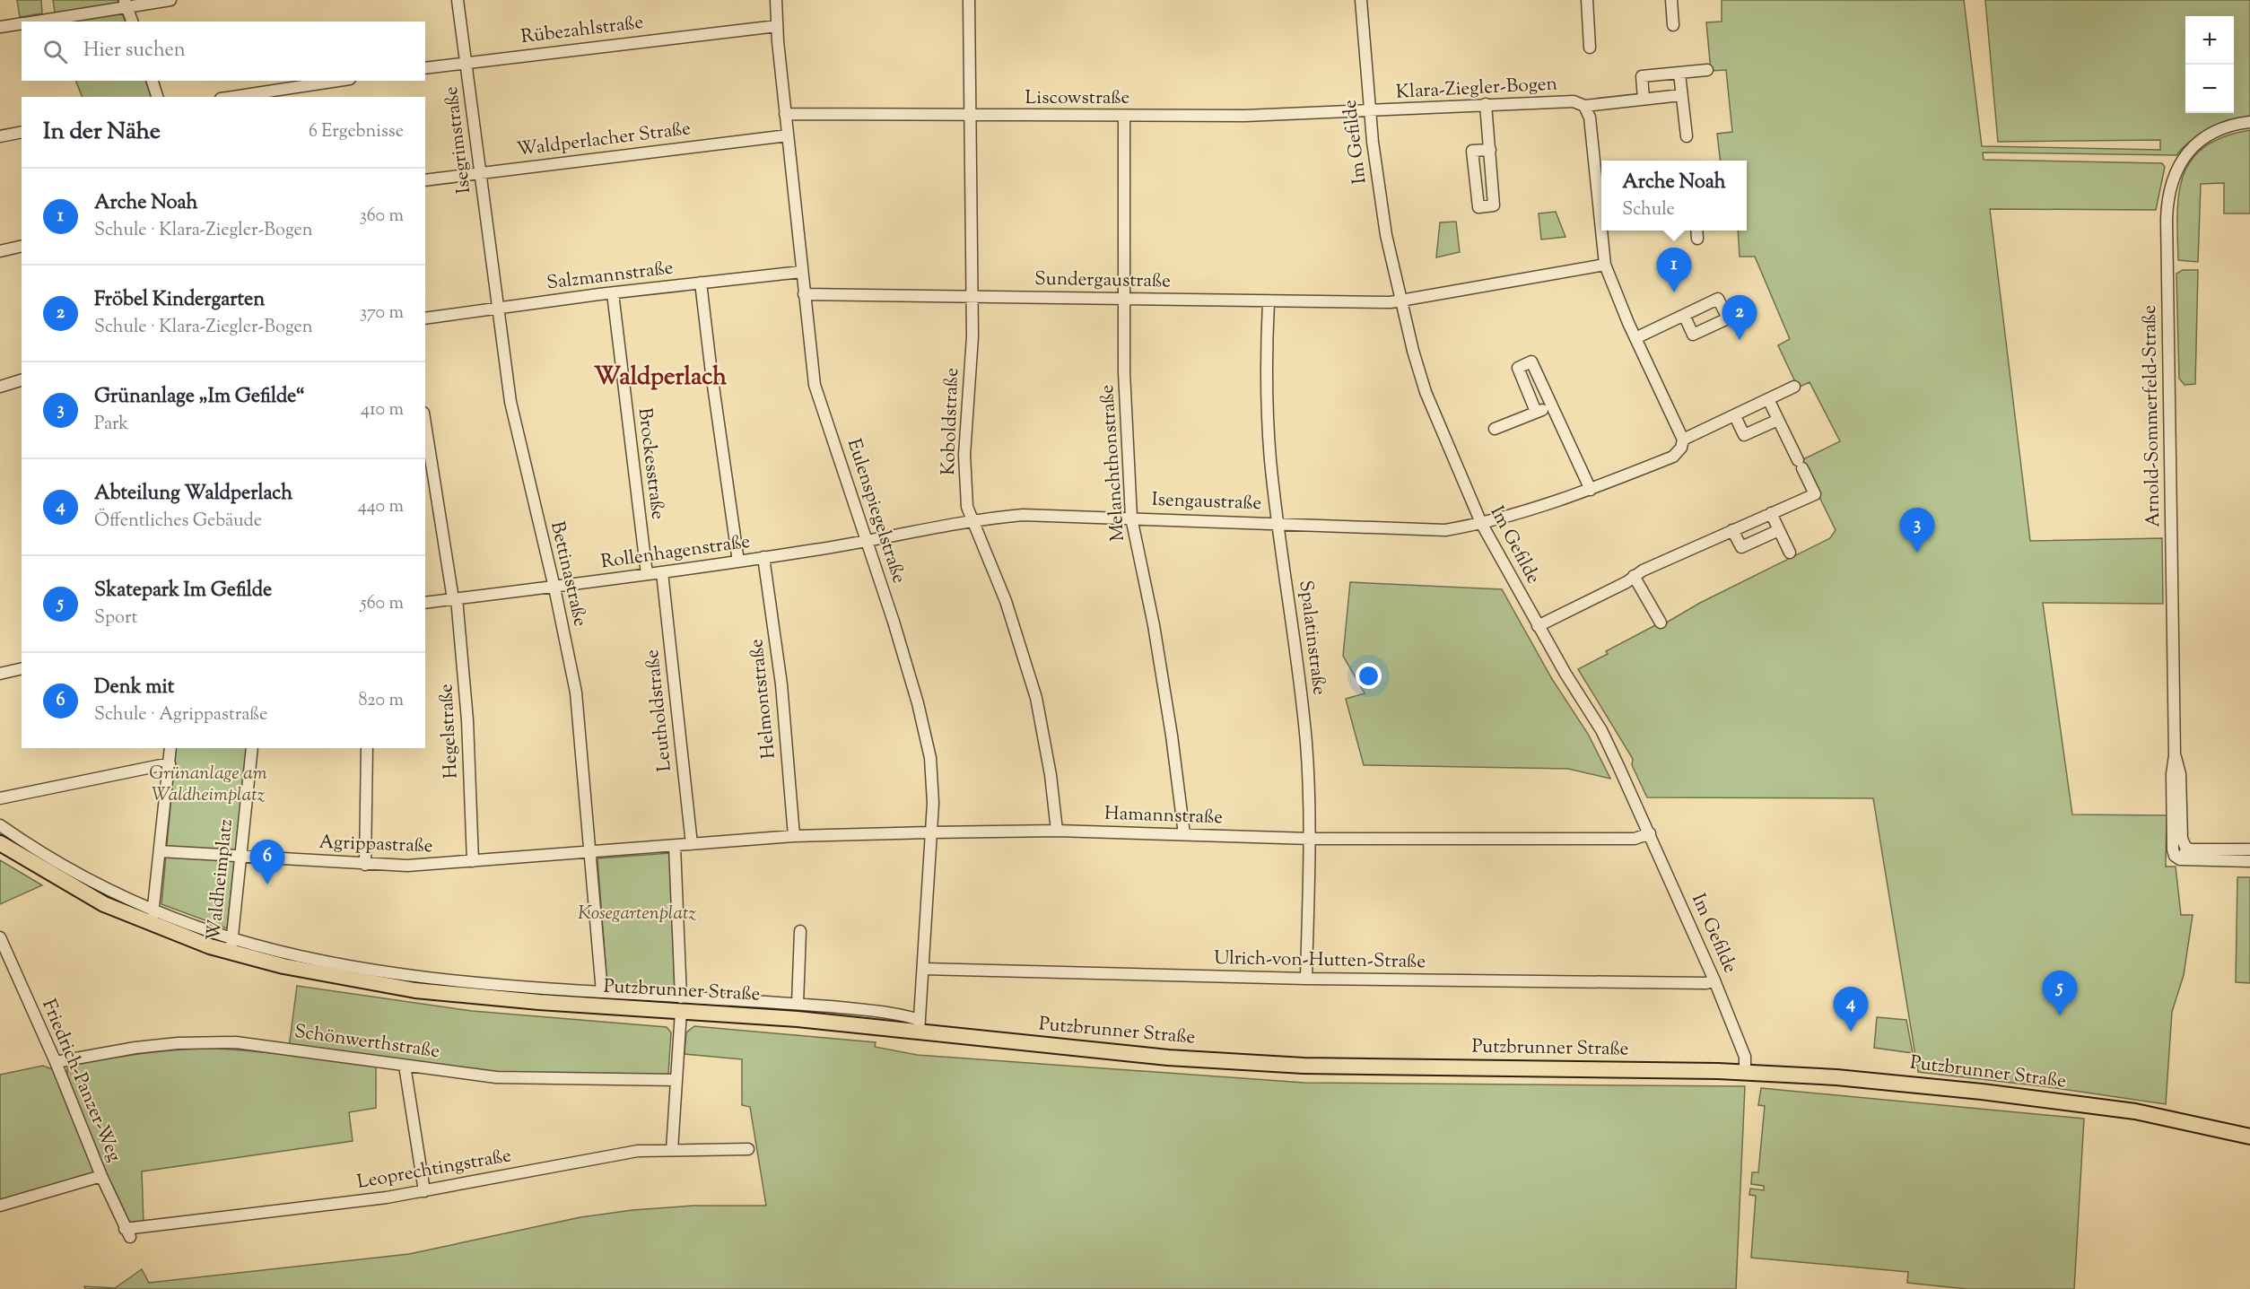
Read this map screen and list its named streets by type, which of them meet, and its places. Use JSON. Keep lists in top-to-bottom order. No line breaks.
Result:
{"streets":{"main road":["Putzbrunner Straße"],"street":["Rübezahlstraße","Klara-Ziegler-Bogen","Liscowstraße","Isegrimstraße","Waldperlacher Straße","Im Gefilde","Salzmannstraße","Sundergaustraße","Arnold-Sommerfeld-Straße","Koboldstraße","Melanchthonstraße","Brockesstraße","Isengaustraße","Eulenspiegelstraße","Rollenhagenstraße","Bettinastraße","Spalatinstraße","Helmontstraße","Leutholdstraße","Hegelstraße","Hamannstraße","Agrippastraße","Waldheimplatz","Ulrich-von-Hutten-Straße","Schönwerthstraße","Friedrich-Panzer-Weg","Leoprechtingstraße"]},"crossings":[["Rübezahlstraße","Isegrimstraße"],["Rübezahlstraße","Eulenspiegelstraße"],["Klara-Ziegler-Bogen","Liscowstraße"],["Klara-Ziegler-Bogen","Im Gefilde"],["Liscowstraße","Im Gefilde"],["Liscowstraße","Koboldstraße"],["Liscowstraße","Melanchthonstraße"],["Liscowstraße","Eulenspiegelstraße"],["Isegrimstraße","Waldperlacher Straße"],["Isegrimstraße","Salzmannstraße"],["Isegrimstraße","Bettinastraße"],["Waldperlacher Straße","Eulenspiegelstraße"],["Im Gefilde","Sundergaustraße"],["Im Gefilde","Isengaustraße"],["Im Gefilde","Hamannstraße"],["Im Gefilde","Ulrich-von-Hutten-Straße"],["Im Gefilde","Putzbrunner Straße"],["Salzmannstraße","Brockesstraße"],["Salzmannstraße","Eulenspiegelstraße"],["Salzmannstraße","Bettinastraße"],["Sundergaustraße","Koboldstraße"],["Sundergaustraße","Melanchthonstraße"],["Sundergaustraße","Eulenspiegelstraße"],["Sundergaustraße","Spalatinstraße"],["Koboldstraße","Isengaustraße"],["Koboldstraße","Hamannstraße"],["Melanchthonstraße","Isengaustraße"],["Melanchthonstraße","Hamannstraße"],["Brockesstraße","Rollenhagenstraße"],["Isengaustraße","Eulenspiegelstraße"],["Isengaustraße","Rollenhagenstraße"],["Isengaustraße","Spalatinstraße"],["Eulenspiegelstraße","Rollenhagenstraße"],["Eulenspiegelstraße","Hamannstraße"],["Eulenspiegelstraße","Ulrich-von-Hutten-Straße"],["Eulenspiegelstraße","Putzbrunner Straße"],["Rollenhagenstraße","Bettinastraße"],["Rollenhagenstraße","Helmontstraße"],["Rollenhagenstraße","Leutholdstraße"],["Rollenhagenstraße","Hegelstraße"],["Bettinastraße","Agrippastraße"],["Spalatinstraße","Hamannstraße"],["Spalatinstraße","Ulrich-von-Hutten-Straße"],["Helmontstraße","Hamannstraße"],["Leutholdstraße","Hamannstraße"],["Hegelstraße","Agrippastraße"],["Agrippastraße","Waldheimplatz"],["Waldheimplatz","Putzbrunner Straße"],["Schönwerthstraße","Friedrich-Panzer-Weg"],["Friedrich-Panzer-Weg","Leoprechtingstraße"]],"districts":["Waldperlach"],"parks":["Grünanlage am Waldheimplatz","Kosegartenplatz"],"page":{"map_buttons":["+","−"],"search":"Hier suchen","heading":["In der Nähe","6 Ergebnisse"],"popup":["Arche Noah","Schule"],"list":[{"mark":"1","name":"Arche Noah","note":"Schule · Klara-Ziegler-Bogen","value":"360 m"},{"mark":"2","name":"Fröbel Kindergarten","note":"Schule · Klara-Ziegler-Bogen","value":"370 m"},{"mark":"3","name":"Grünanlage „Im Gefilde“","note":"Park","value":"410 m"},{"mark":"4","name":"Abteilung Waldperlach","note":"Öffentliches Gebäude","value":"440 m"},{"mark":"5","name":"Skatepark Im Gefilde","note":"Sport","value":"560 m"},{"mark":"6","name":"Denk mit","note":"Schule · Agrippastraße","value":"820 m"}],"pins":["1","2","3","6","5","4"]}}
